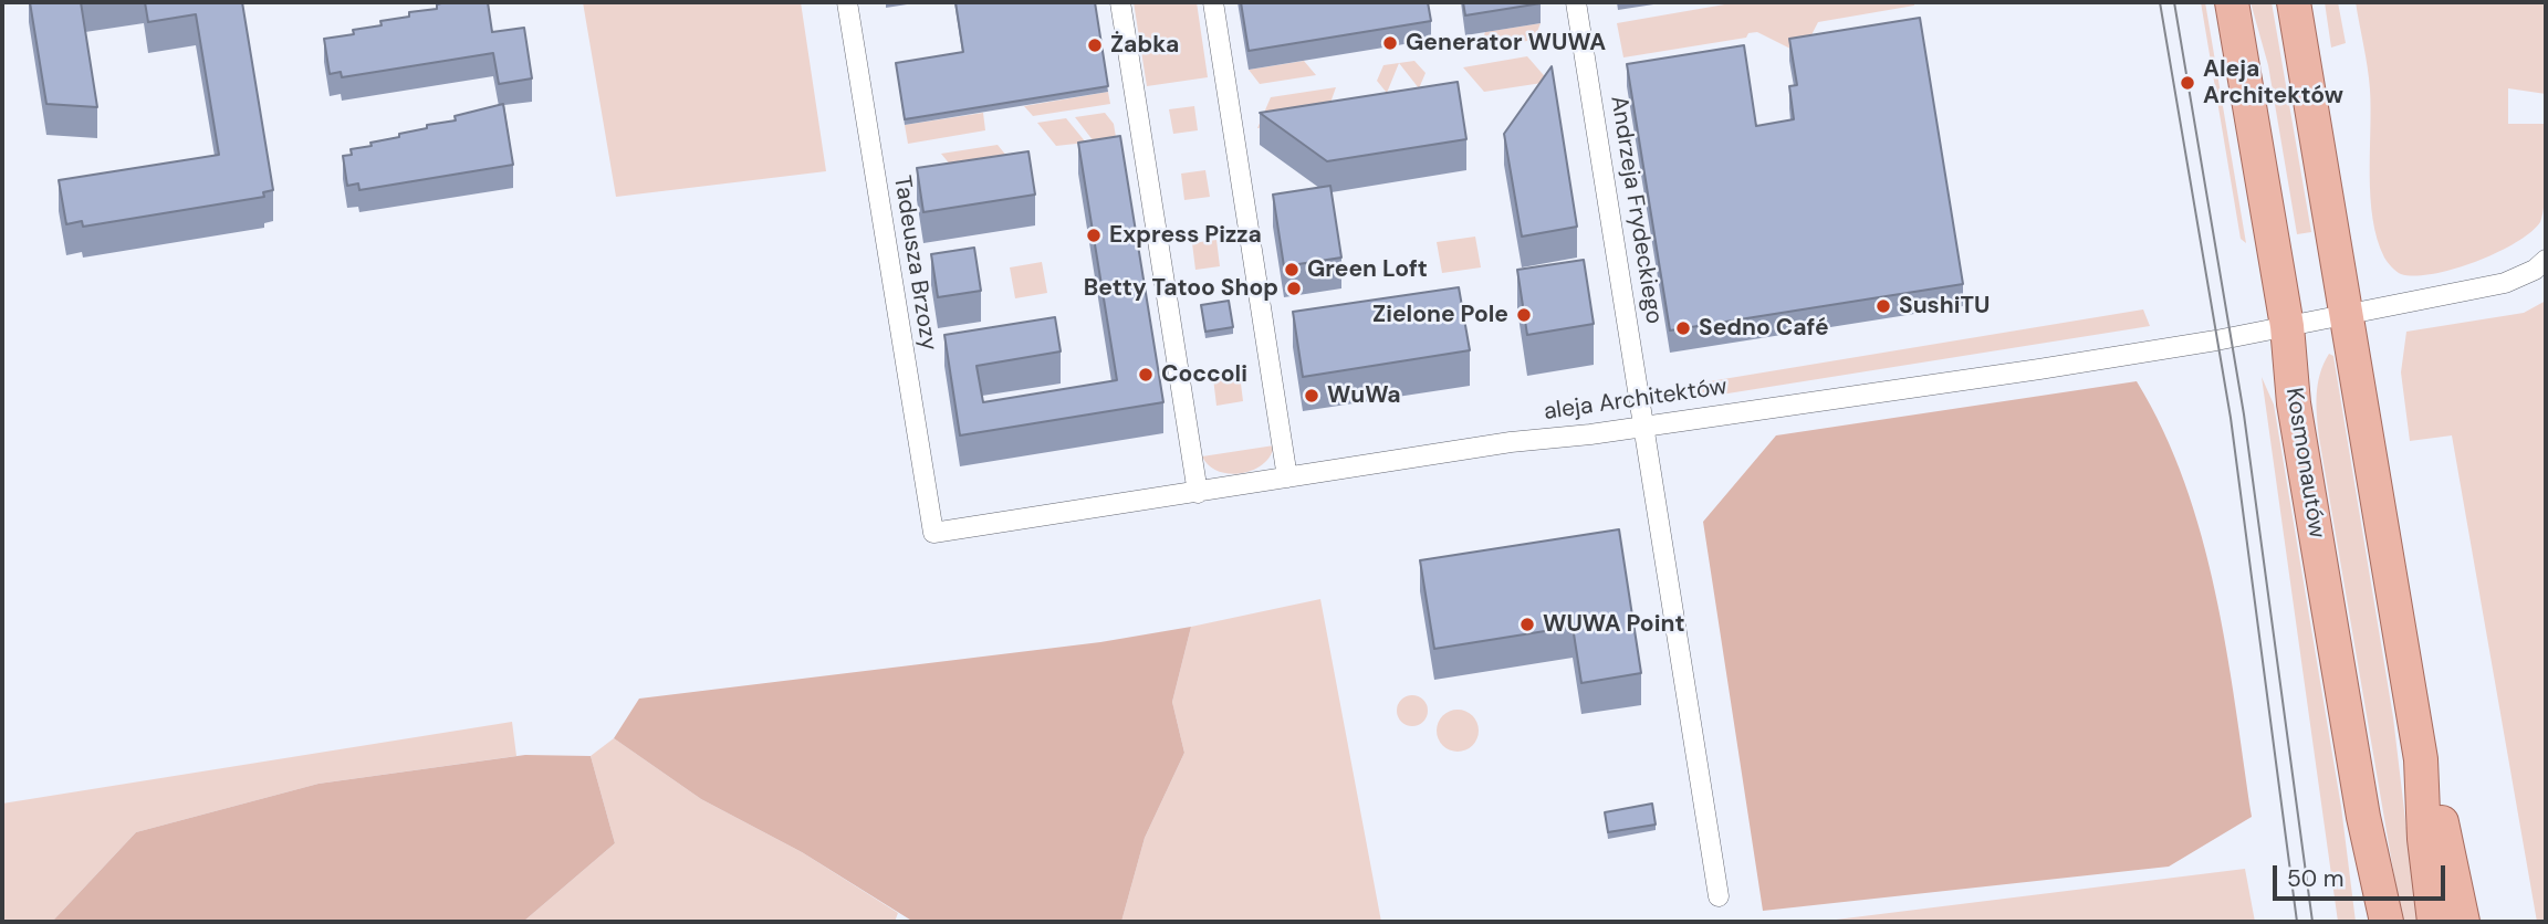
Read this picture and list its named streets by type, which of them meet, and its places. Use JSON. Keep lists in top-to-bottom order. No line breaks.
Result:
{"streets":{"main road":["Kosmonautów"],"street":["Andrzeja Frydeckiego","Tadeusza Brzozy","aleja Architektów"]},"crossings":[["Andrzeja Frydeckiego","aleja Architektów"],["Tadeusza Brzozy","aleja Architektów"],["aleja Architektów","Kosmonautów"]],"places":["Generator WUWA","Żabka","Aleja Architektów","Express Pizza","Green Loft","Betty Tatoo Shop","SushiTU","Zielone Pole","Sedno Café","Coccoli","WuWa","WUWA Point"],"scale_bar":"50 m"}
